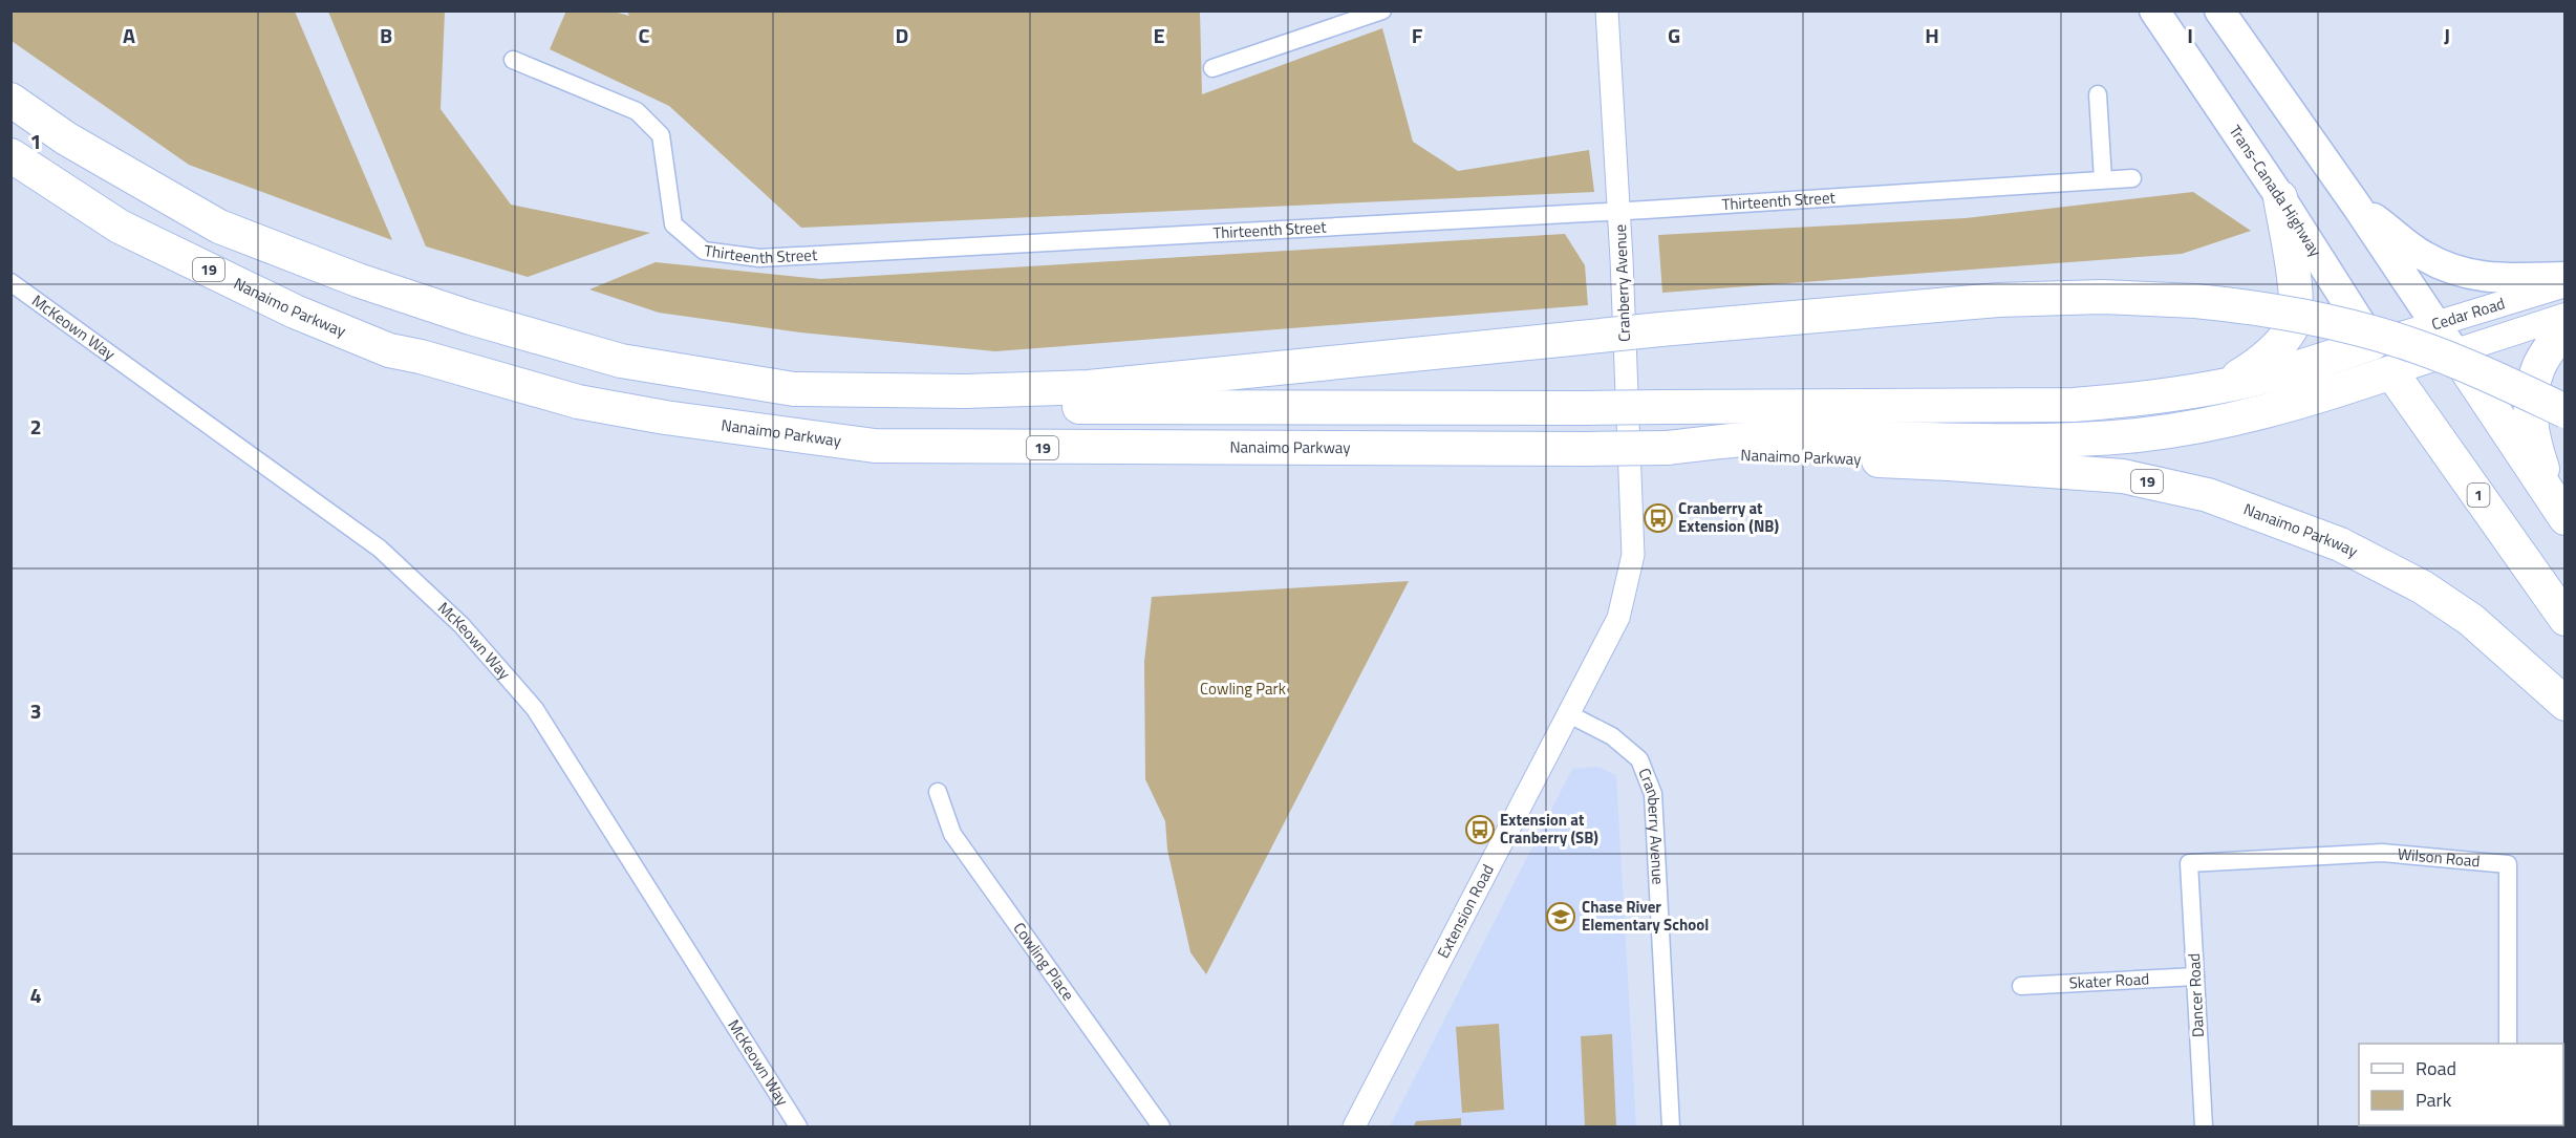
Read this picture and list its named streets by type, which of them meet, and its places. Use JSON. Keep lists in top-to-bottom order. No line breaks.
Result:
{"streets":{"highway":["Trans-Canada Highway","19","Nanaimo Parkway","1"],"main road":["Cedar Road"],"street":["Thirteenth Street","Cranberry Avenue","McKeown Way","Wilson Road","Extension Road","Cowling Place","Skater Road","Dancer Road"]},"crossings":[["Trans-Canada Highway","Cedar Road"],["Trans-Canada Highway","1"],["Thirteenth Street","Cranberry Avenue"],["Cranberry Avenue","Extension Road"],["Cedar Road","1"],["Wilson Road","Dancer Road"],["Skater Road","Dancer Road"]],"parks":["Cowling Park"],"places":{"bus stop":["Cranberry at Extension (NB)","Extension at Cranberry (SB)"],"school or university":["Chase River Elementary School"]},"legend":["Road","Park"],"grid":{"columns":["A","B","C","D","E","F","G","H","I","J"],"rows":["1","2","3","4"]}}
